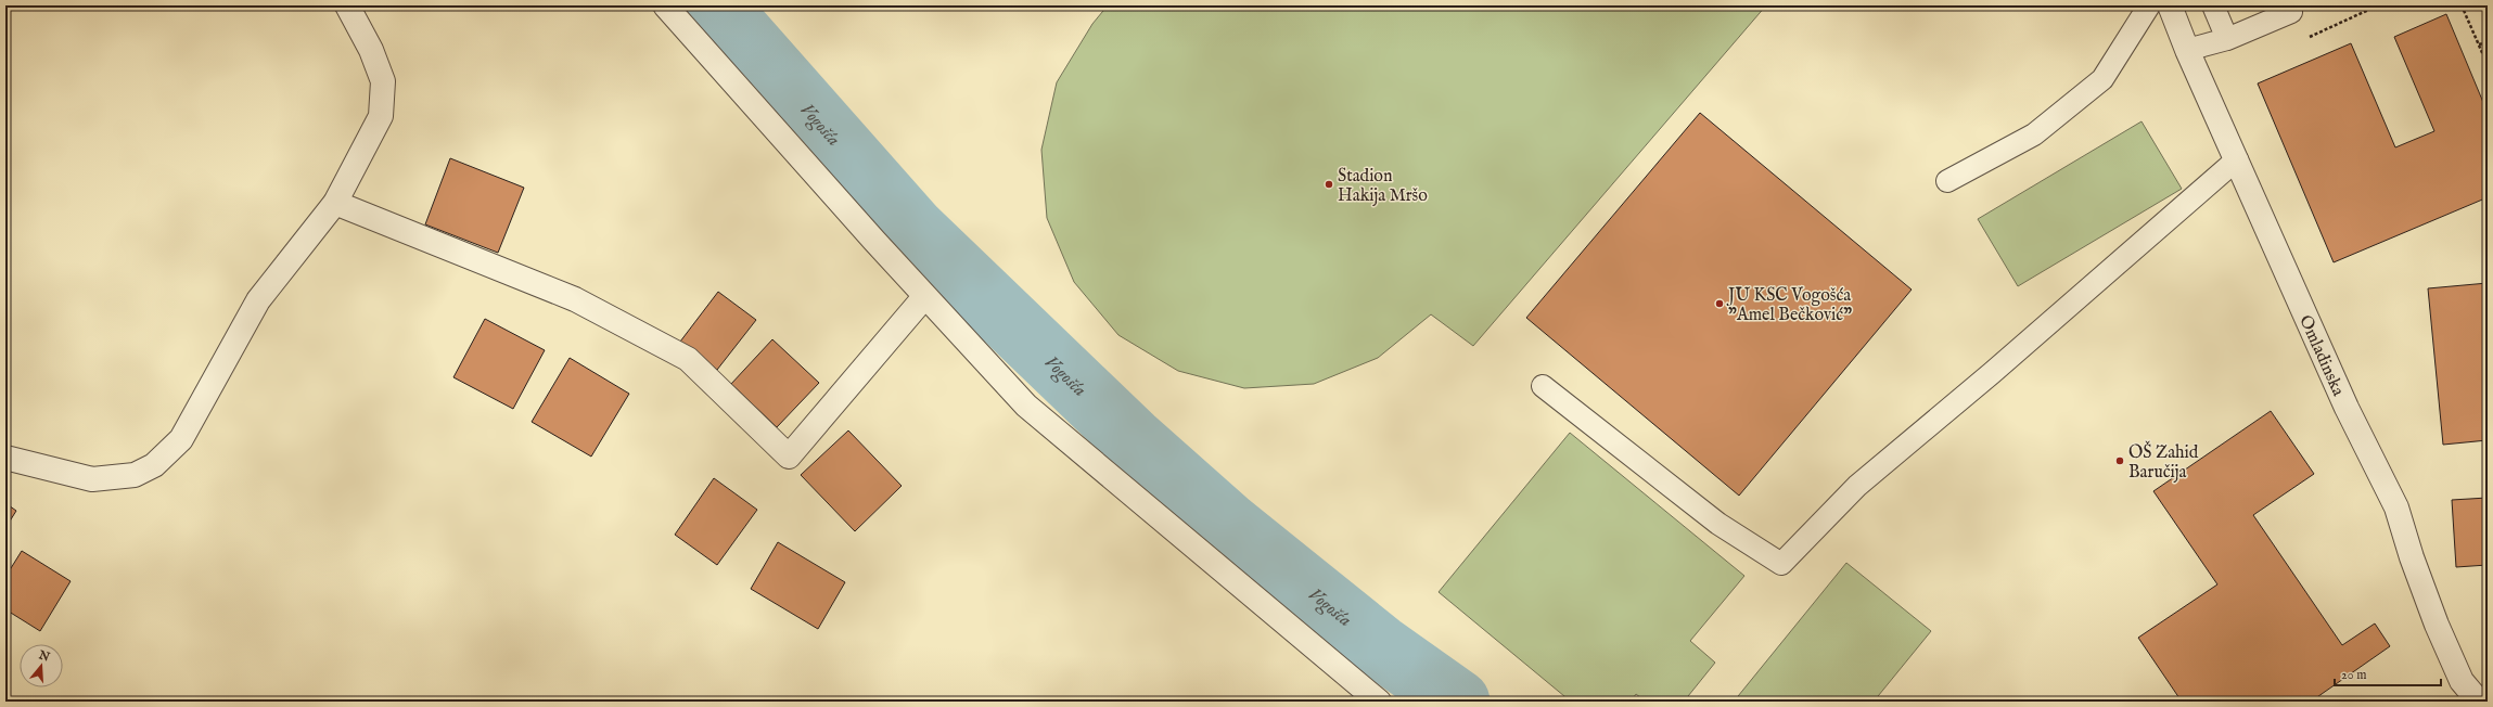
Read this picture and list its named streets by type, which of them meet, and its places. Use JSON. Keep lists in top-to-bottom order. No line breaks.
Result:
{"streets":{"street":["Omladinska"]},"water":["Vogošća"],"places":["Stadion Hakija Mršo","JU KSC Vogošća \"Amel Bečković\"","OŠ Zahid Baručija"],"scale_bar":"20 m","north":"top"}
